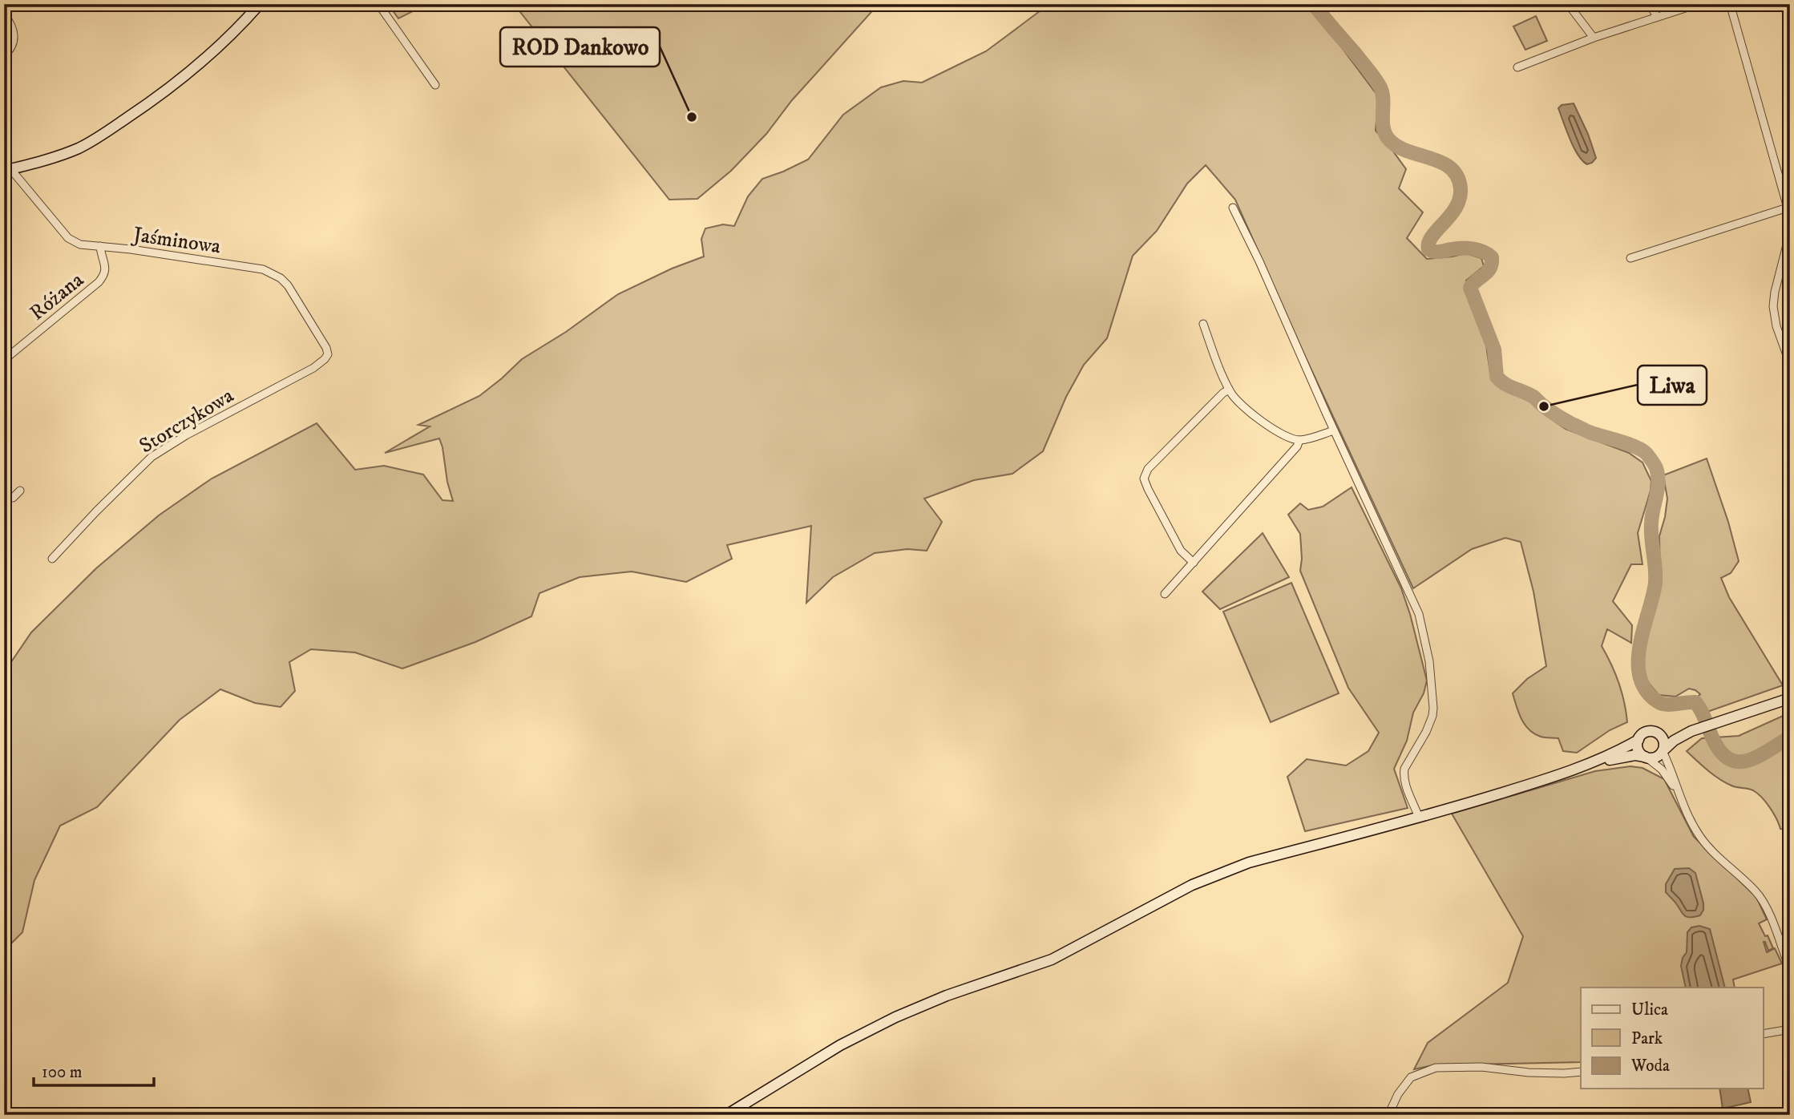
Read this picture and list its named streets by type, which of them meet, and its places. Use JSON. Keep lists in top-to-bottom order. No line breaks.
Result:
{"streets":{"street":["Jaśminowa","Różana","Storczykowa"]},"crossings":[["Jaśminowa","Różana"],["Jaśminowa","Storczykowa"]],"places":["ROD Dankowo","Liwa"],"legend":["Ulica","Park","Woda"],"scale_bar":"100 m"}
